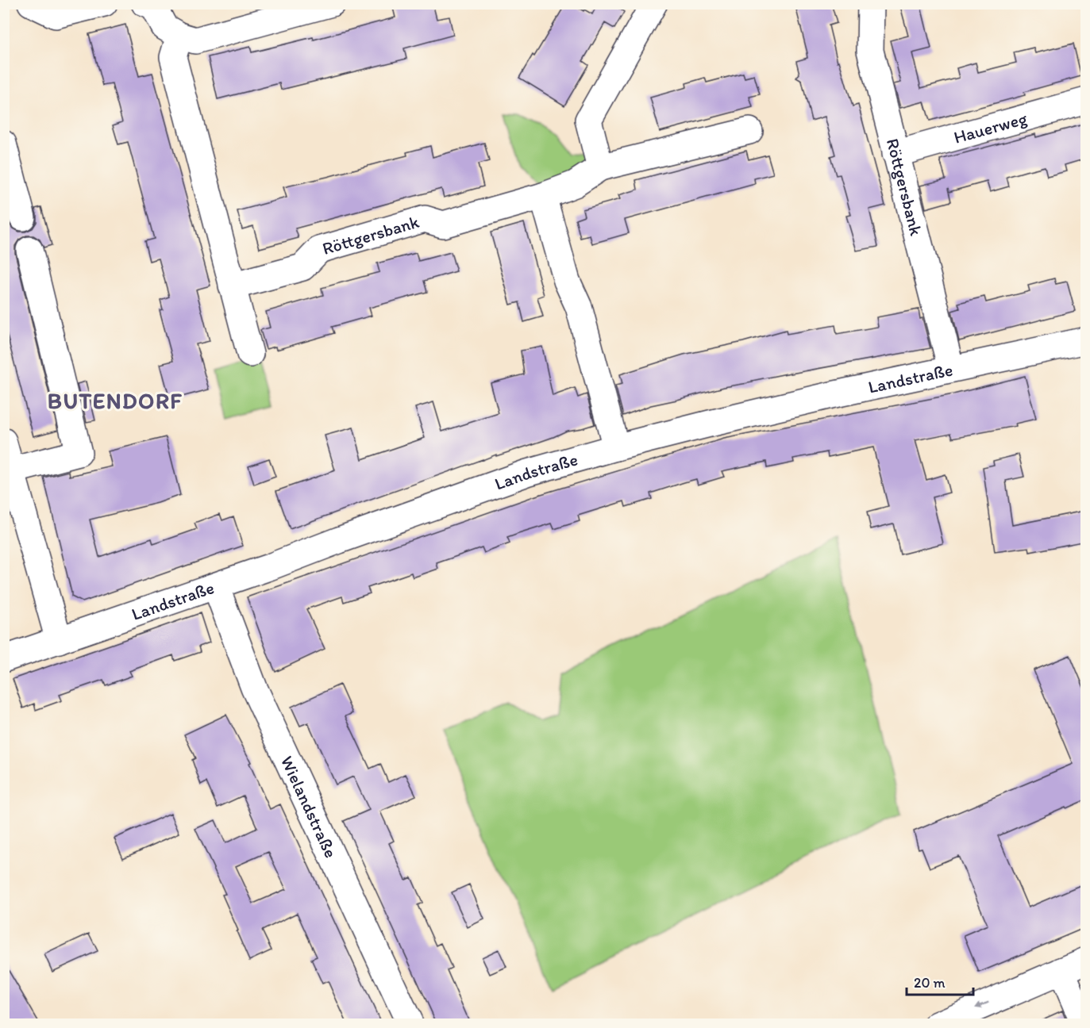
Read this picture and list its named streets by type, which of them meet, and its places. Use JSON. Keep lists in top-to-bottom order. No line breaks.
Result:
{"streets":{"street":["Hauerweg","Röttgersbank","Landstraße","Wielandstraße"]},"crossings":[["Hauerweg","Röttgersbank"],["Röttgersbank","Landstraße"],["Landstraße","Wielandstraße"]],"districts":["BUTENDORF"],"scale_bar":"20 m"}
